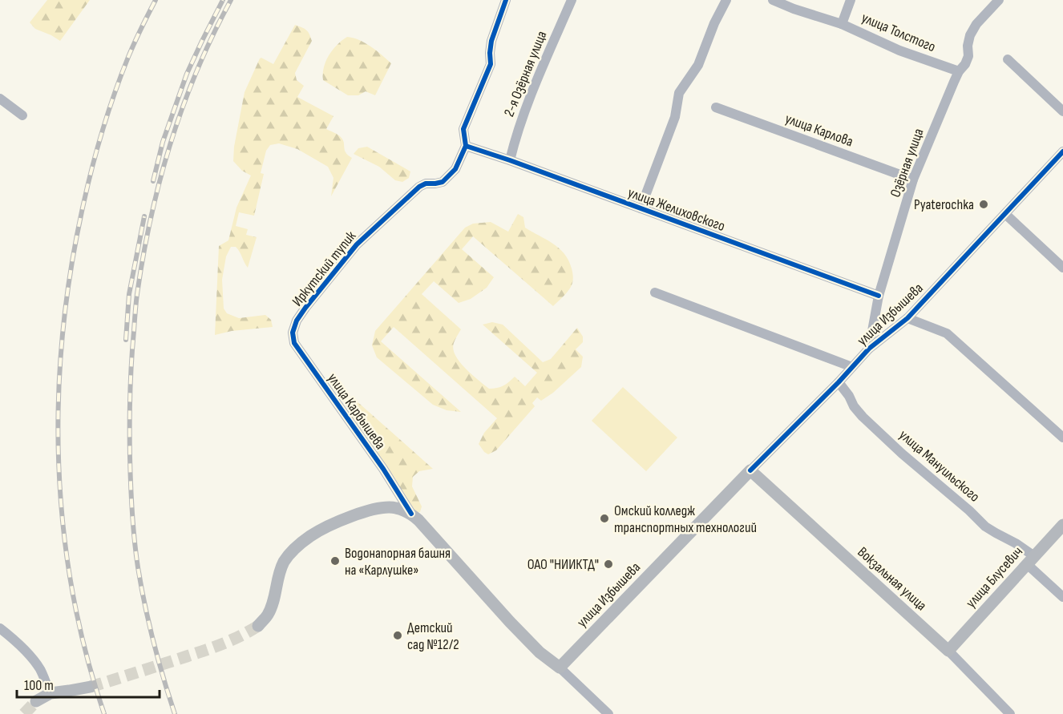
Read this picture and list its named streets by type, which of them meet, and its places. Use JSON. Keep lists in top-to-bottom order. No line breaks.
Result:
{"streets":{"main road":["улица Избышева","улица Карбышева","улица Блусевич","Вокзальная улица"],"street":["улица Толстого","2-я Озёрная улица","улица Карлова","Озёрная улица","улица Желиховского","Иркутский тупик","улица Мануильского"]},"crossings":[["улица Толстого","Озёрная улица"],["2-я Озёрная улица","улица Желиховского"],["улица Карлова","Озёрная улица"],["Озёрная улица","улица Желиховского"],["Озёрная улица","улица Избышева"],["улица Желиховского","Иркутский тупик"],["Иркутский тупик","улица Карбышева"],["улица Избышева","улица Карбышева"],["улица Избышева","улица Мануильского"],["улица Избышева","Вокзальная улица"],["улица Мануильского","улица Блусевич"],["улица Блусевич","Вокзальная улица"]],"places":["Pyaterochka","Омский колледж транспортных технологий","Водонапорная башня на «Карлушке»","ОАО \"НИИКТД\"","Детский сад №12/2"],"scale_bar":"100 m"}
